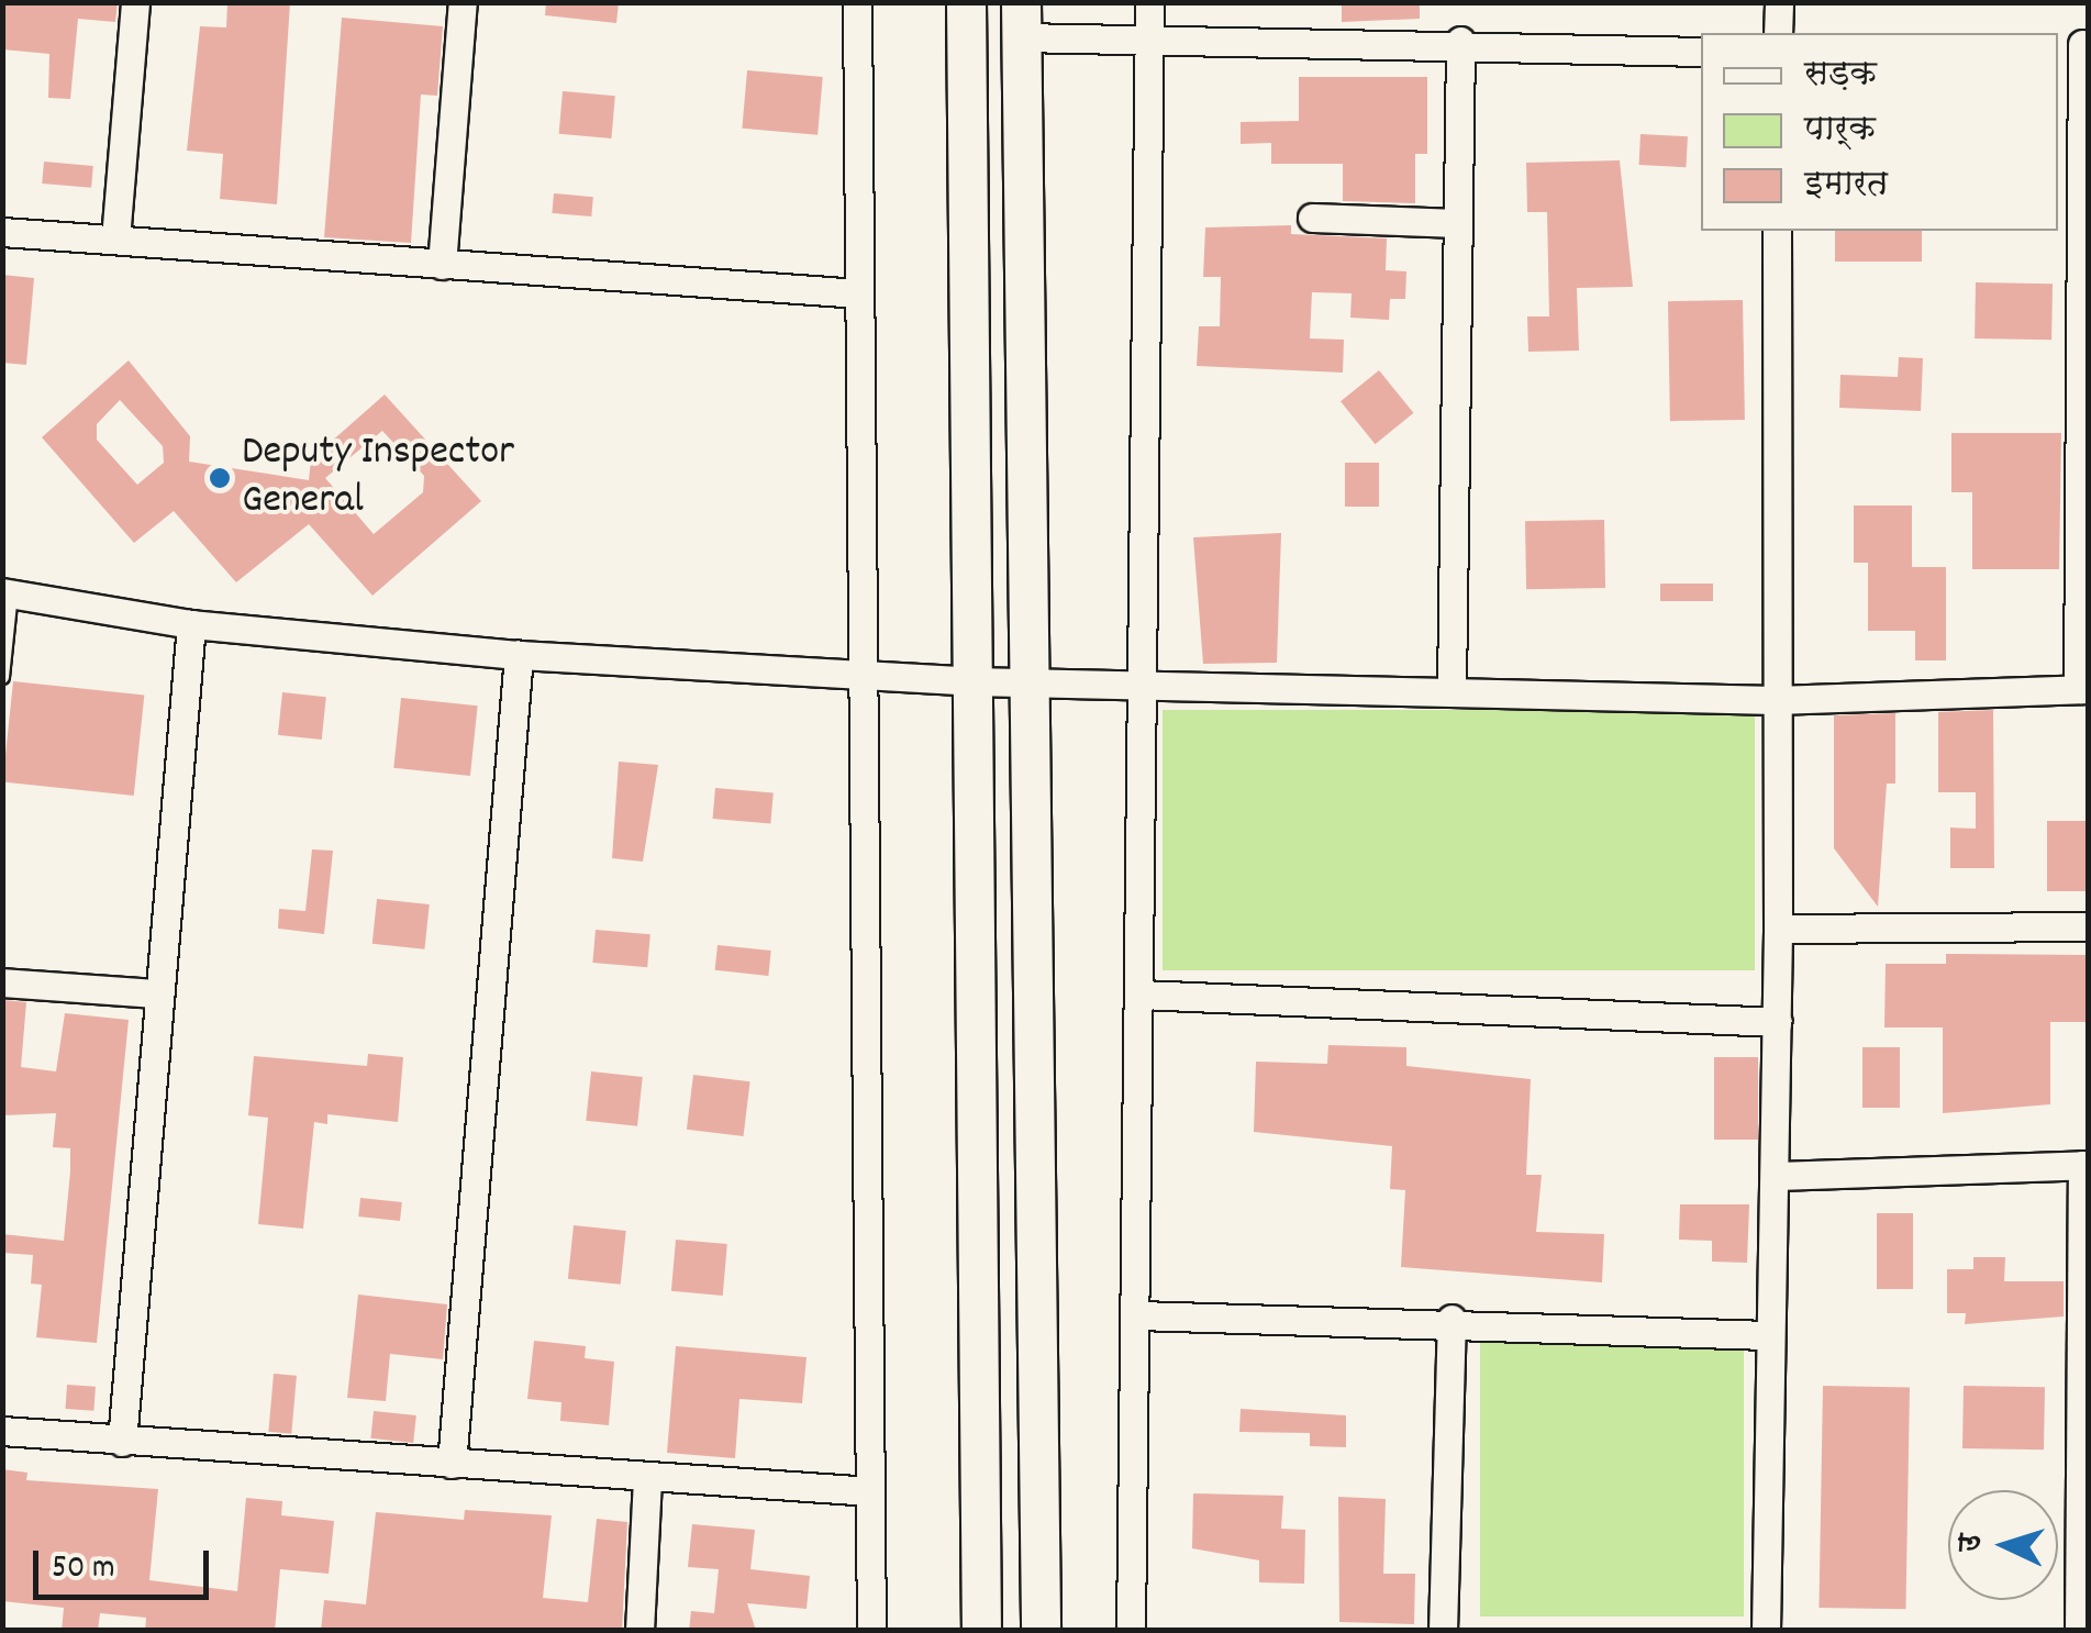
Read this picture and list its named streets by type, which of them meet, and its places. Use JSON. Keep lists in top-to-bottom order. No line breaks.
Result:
{"places":["Deputy Inspector General"],"legend":["सड़क","पार्क","इमारत"],"scale_bar":"50 m","north":"left"}
